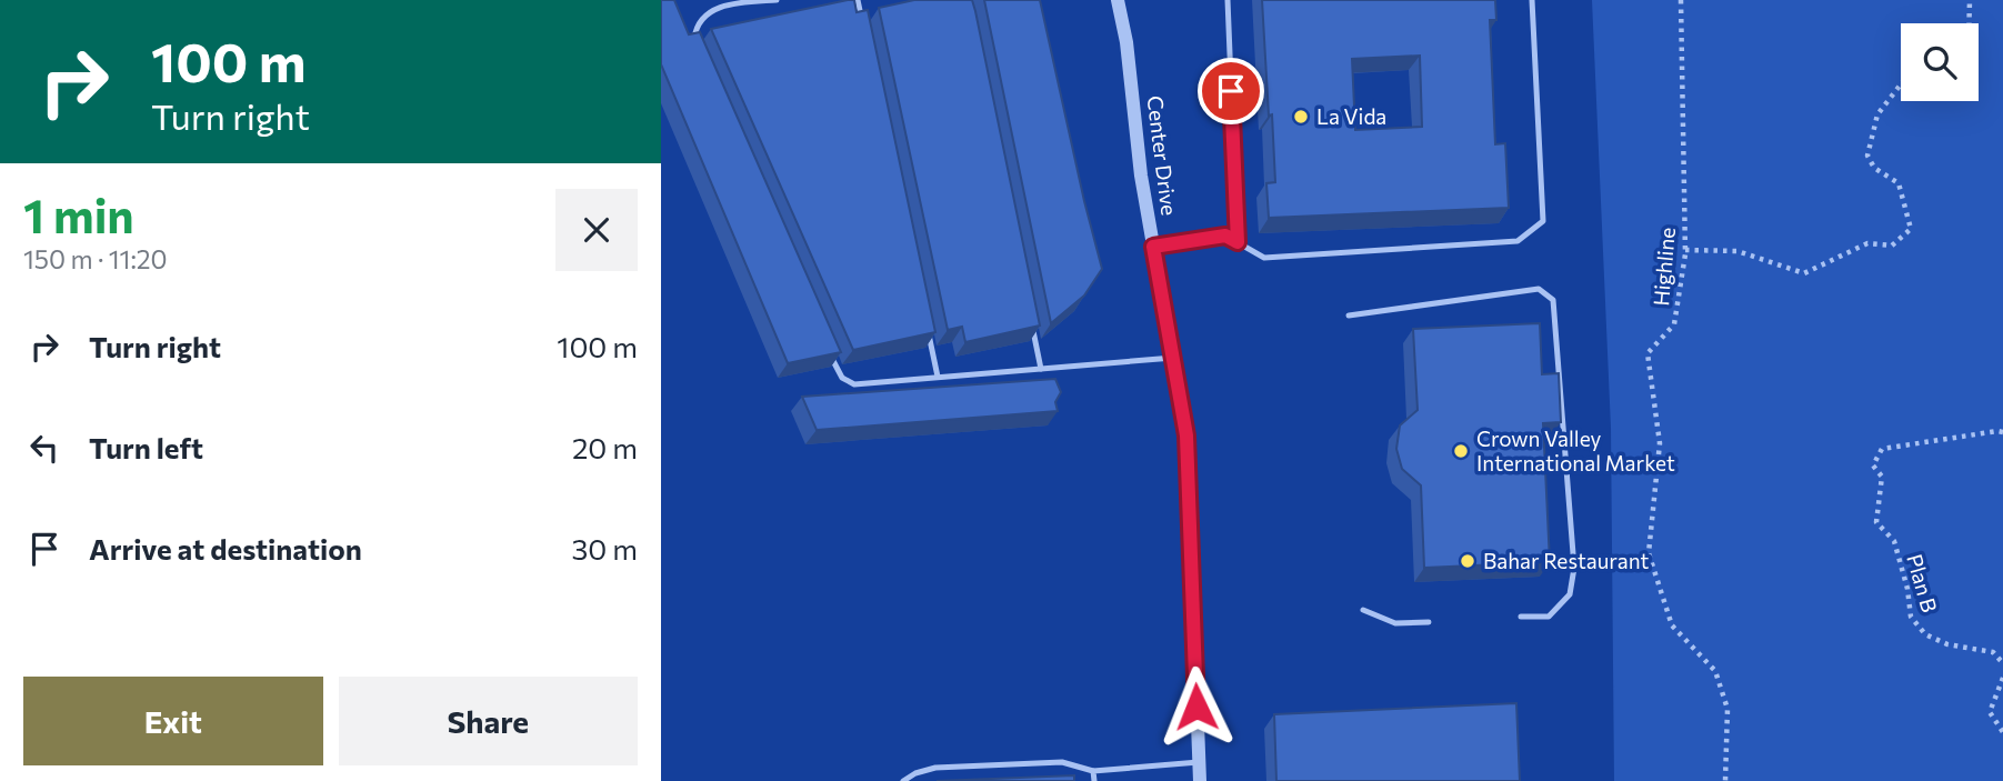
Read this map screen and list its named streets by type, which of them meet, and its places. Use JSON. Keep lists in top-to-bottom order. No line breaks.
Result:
{"streets":{"street":["Center Drive"],"path":["Highline","Plan B"]},"places":["La Vida","Crown Valley International Market","Bahar Restaurant"],"page":{"turn":["100 m","Turn right"],"heading":["1 min","150 m · 11:20"],"list":[{"name":"Turn right","value":"100 m"},{"name":"Turn left","value":"20 m"},{"name":"Arrive at destination","value":"30 m"}],"buttons":["Exit","Share"]}}
